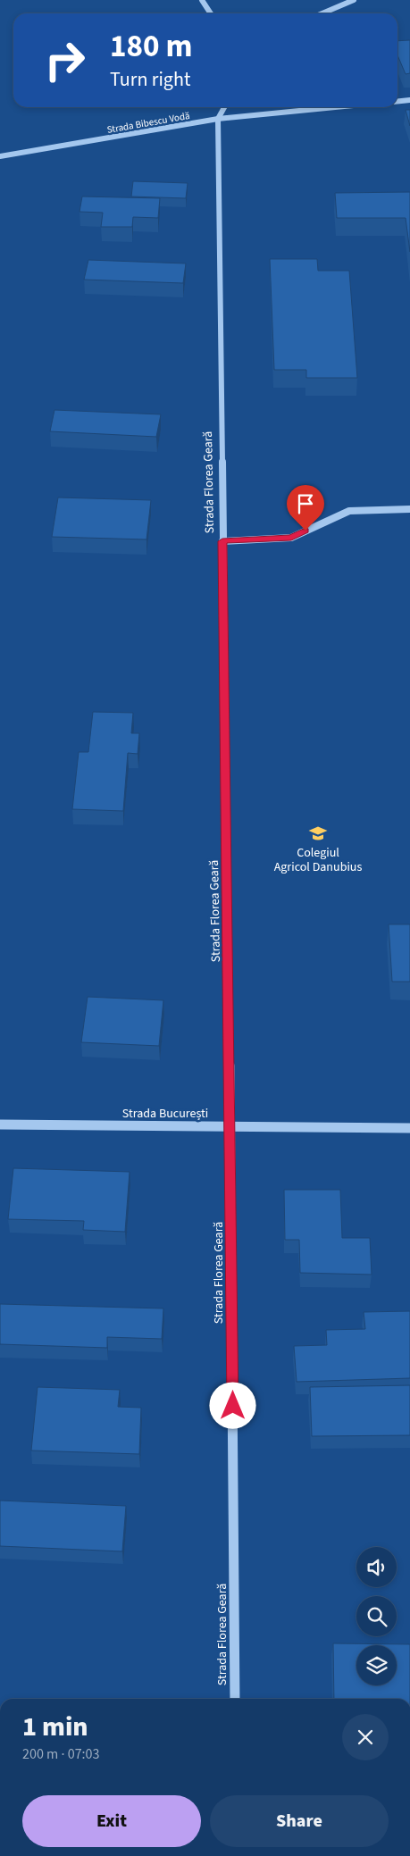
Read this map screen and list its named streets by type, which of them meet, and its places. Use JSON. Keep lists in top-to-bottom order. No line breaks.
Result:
{"streets":{"street":["Strada Bibescu Vodă","Strada Florea Geară","Strada București"]},"crossings":[["Strada Bibescu Vodă","Strada Florea Geară"],["Strada Florea Geară","Strada București"]],"places":{"school or university":["Colegiul Agricol Danubius"]},"page":{"turn":["180 m","Turn right"],"heading":["1 min","200 m · 07:03"],"buttons":["Exit","Share"]}}
